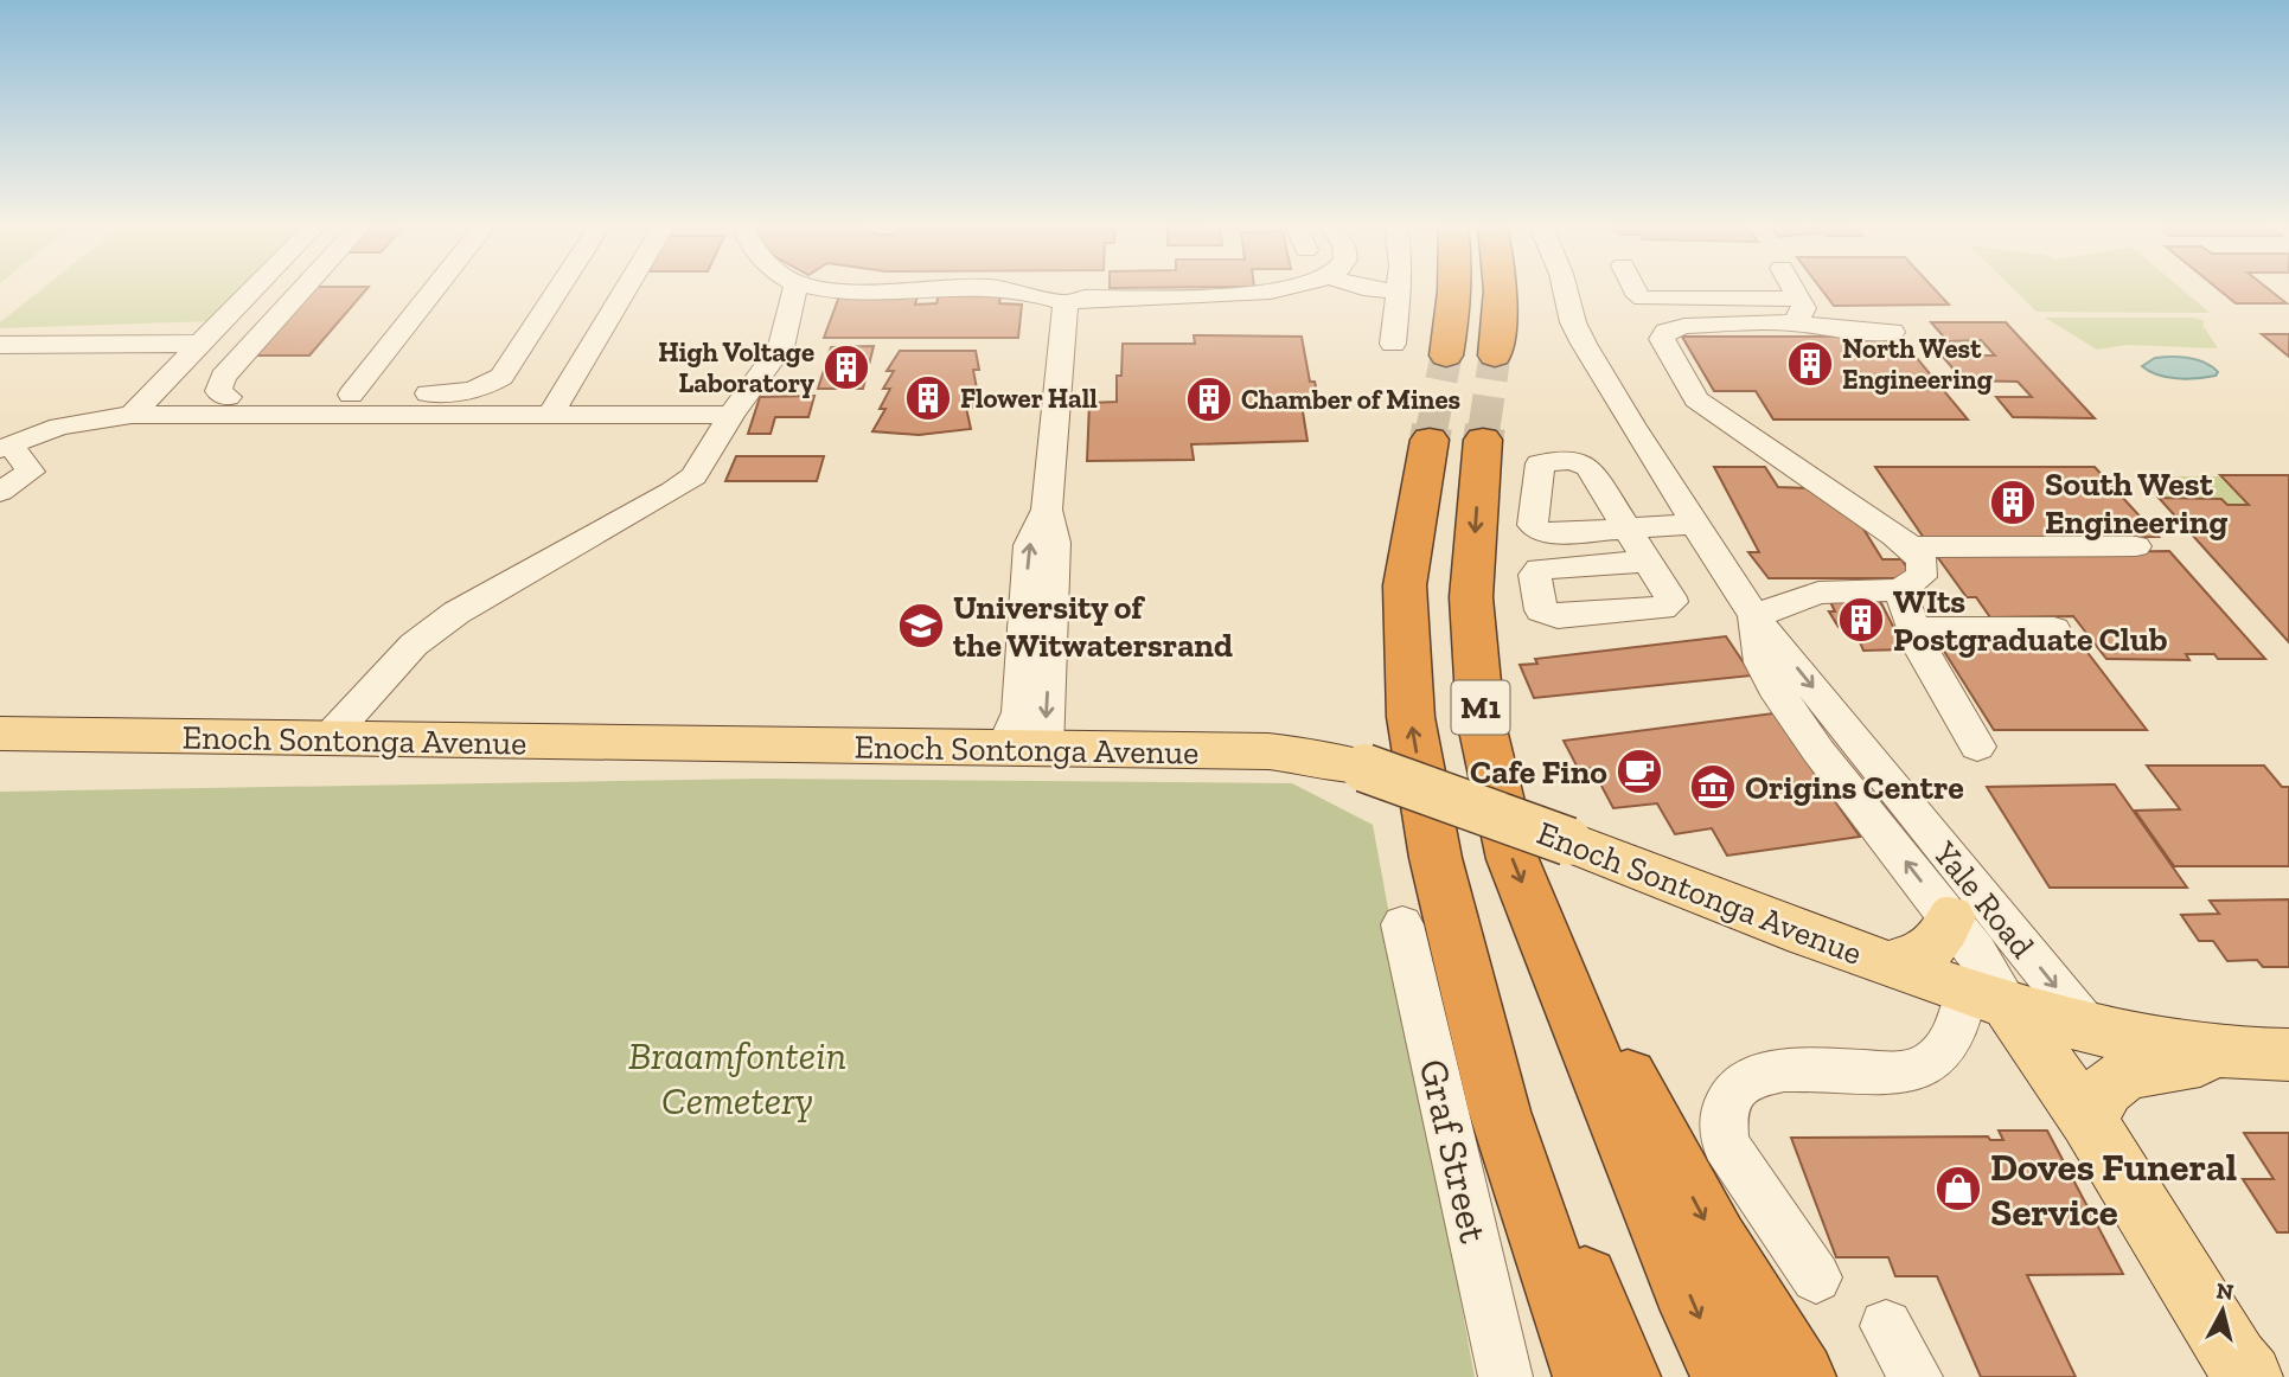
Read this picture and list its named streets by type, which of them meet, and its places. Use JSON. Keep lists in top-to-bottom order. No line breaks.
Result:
{"streets":{"highway":["M1"],"main road":["Enoch Sontonga Avenue"],"street":["Yale Road","Graf Street"]},"crossings":[["Enoch Sontonga Avenue","Yale Road"]],"parks":["Braamfontein Cemetery"],"places":{"building":["North West Engineering","High Voltage Laboratory","Flower Hall","Chamber of Mines","South West Engineering","WIts Postgraduate Club"],"school or university":["University of the Witwatersrand"],"cafe":["Cafe Fino"],"museum":["Origins Centre"],"shop":["Doves Funeral Service"]},"north":"top"}
